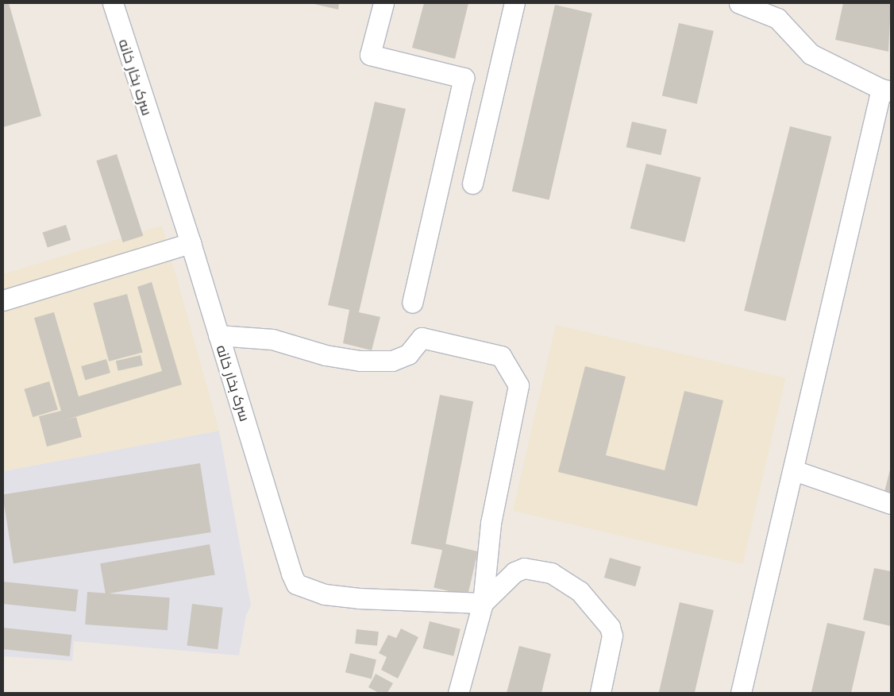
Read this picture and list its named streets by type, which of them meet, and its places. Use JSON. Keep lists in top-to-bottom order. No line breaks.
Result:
{"streets":{"street":["سرک بخار خانه"]}}
